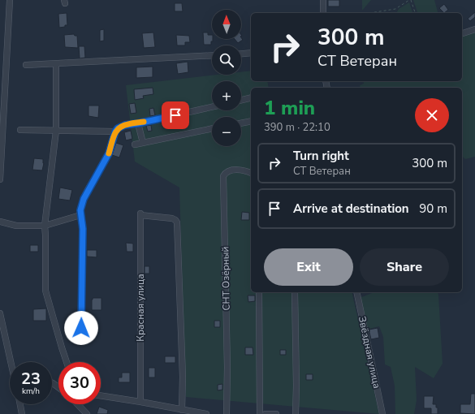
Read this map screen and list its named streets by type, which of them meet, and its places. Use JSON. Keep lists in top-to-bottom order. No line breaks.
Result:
{"streets":{"street":["СНТ Озёрный","Красная улица","Звёздная улица"]},"north":"top","page":{"map_buttons":["+","−"],"turn":["300 m","СТ Ветеран"],"heading":["1 min","390 m · 22:10"],"list":[{"name":"Turn right","note":"СТ Ветеран","value":"300 m"},{"name":"Arrive at destination","value":"90 m"}],"buttons":["Exit","Share"],"speed":"23 km/h","limit":"30"}}
